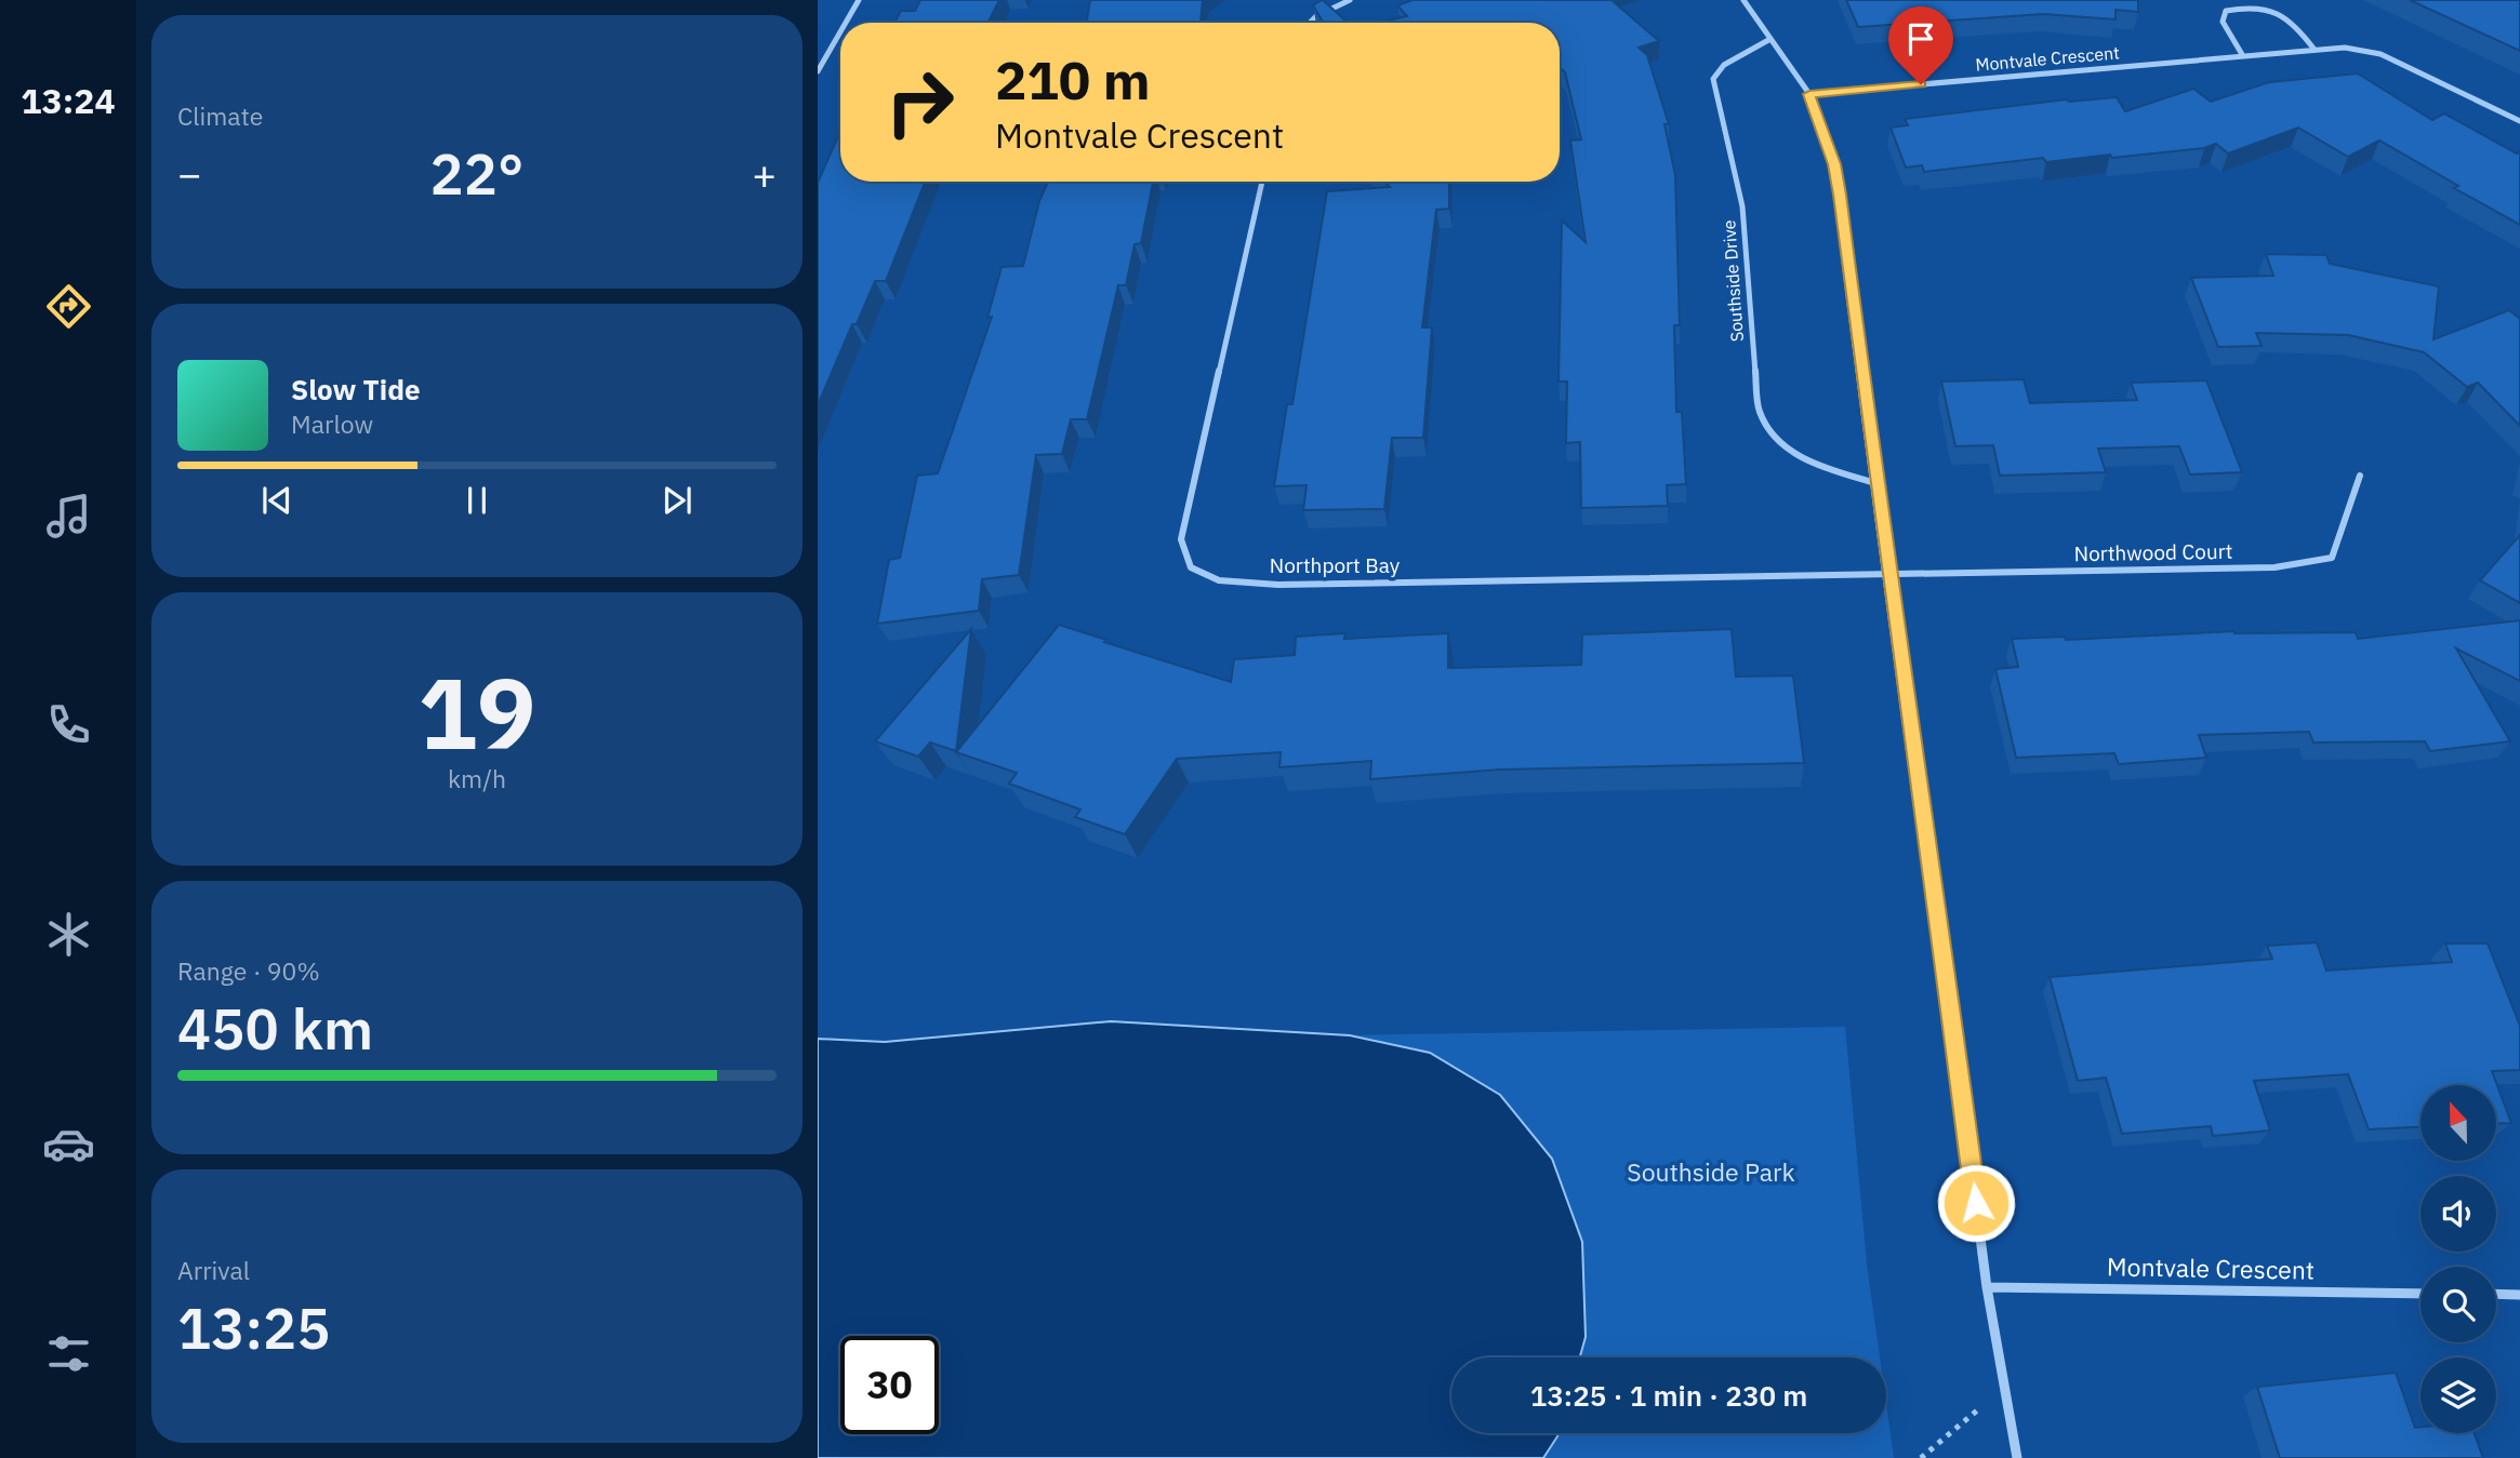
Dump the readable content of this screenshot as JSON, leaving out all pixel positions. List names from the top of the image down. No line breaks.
{"streets":{"street":["Montvale Crescent","Southside Drive","Northwood Court","Northport Bay"]},"crossings":[["Northwood Court","Northport Bay"]],"parks":["Southside Park"],"north":"top","page":{"tabs":"13:24","tile":["Climate",["19","km/h"],["Range · 90%","450 km"],["Arrival","13:25"]],"turn":["210 m","Montvale Crescent"],"heat":["−","22°","+"],"song":["Slow Tide","Marlow"],"limit":"30","trip":"13:25 · 1 min · 230 m"}}
